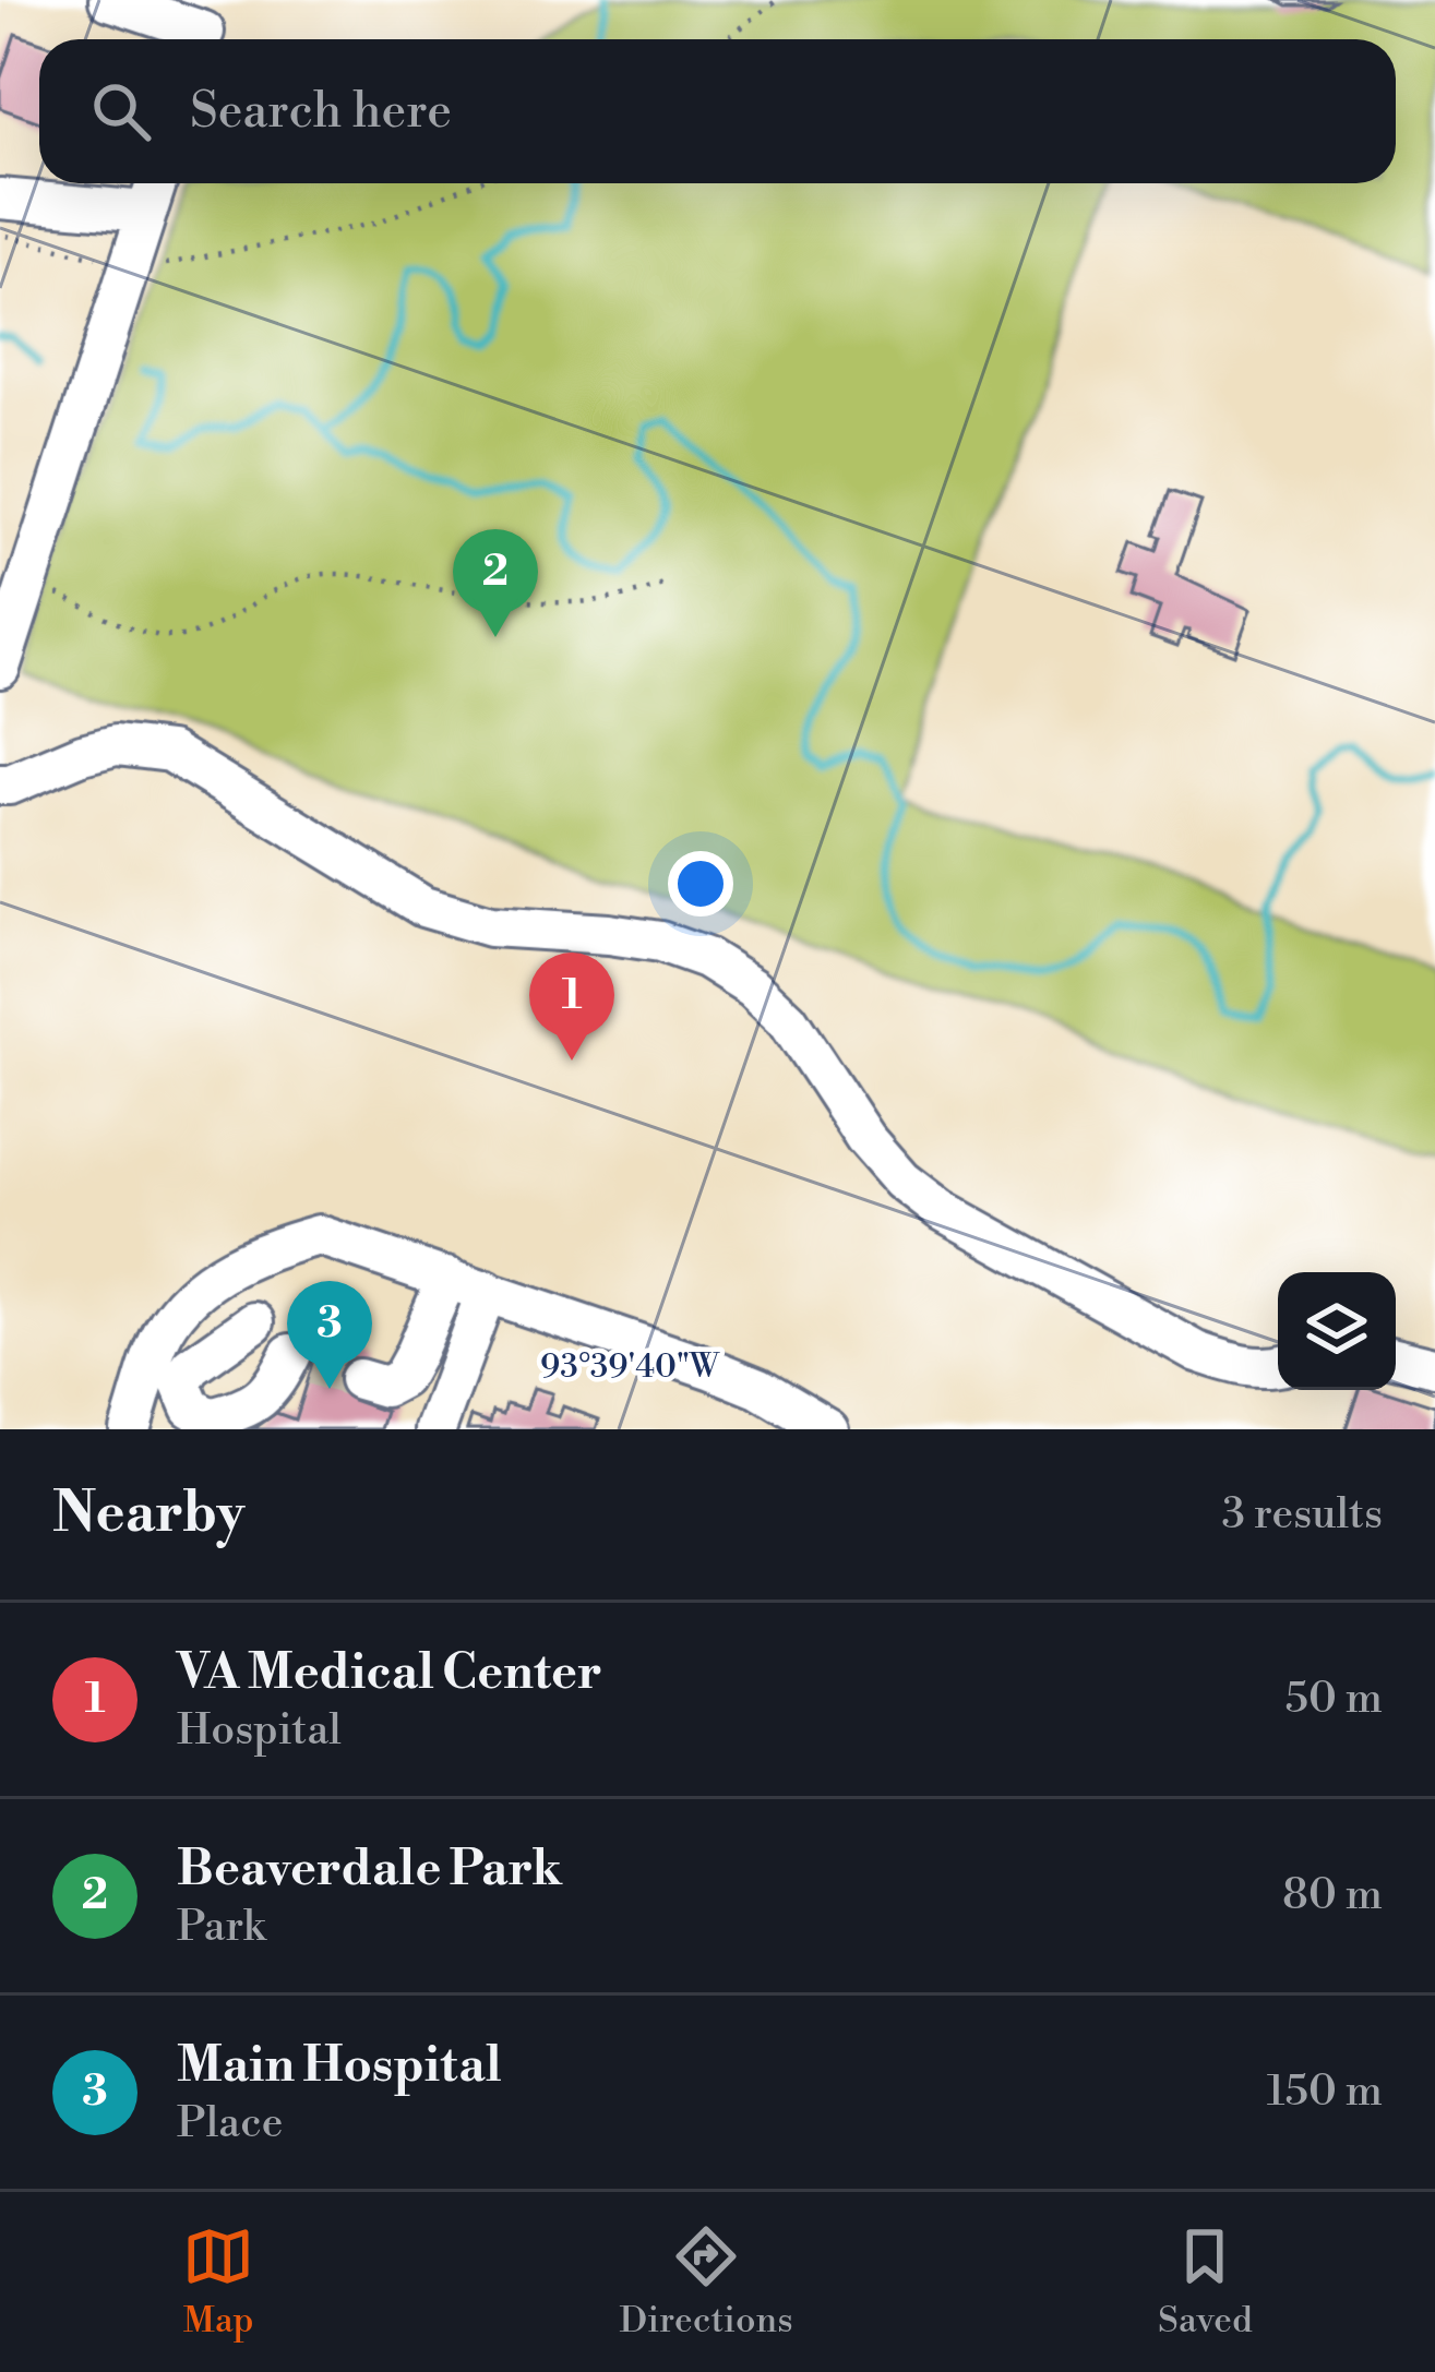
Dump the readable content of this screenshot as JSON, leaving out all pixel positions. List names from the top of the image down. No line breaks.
{"page":{"search":"Search here","pins":["2","1","3"],"heading":["Nearby","3 results"],"list":[{"mark":"1","name":"VA Medical Center","note":"Hospital","value":"50 m"},{"mark":"2","name":"Beaverdale Park","note":"Park","value":"80 m"},{"mark":"3","name":"Main Hospital","note":"Place","value":"150 m"}],"nav":["Map","Directions","Saved"]},"coordinates":["93°39'40\"W"]}
